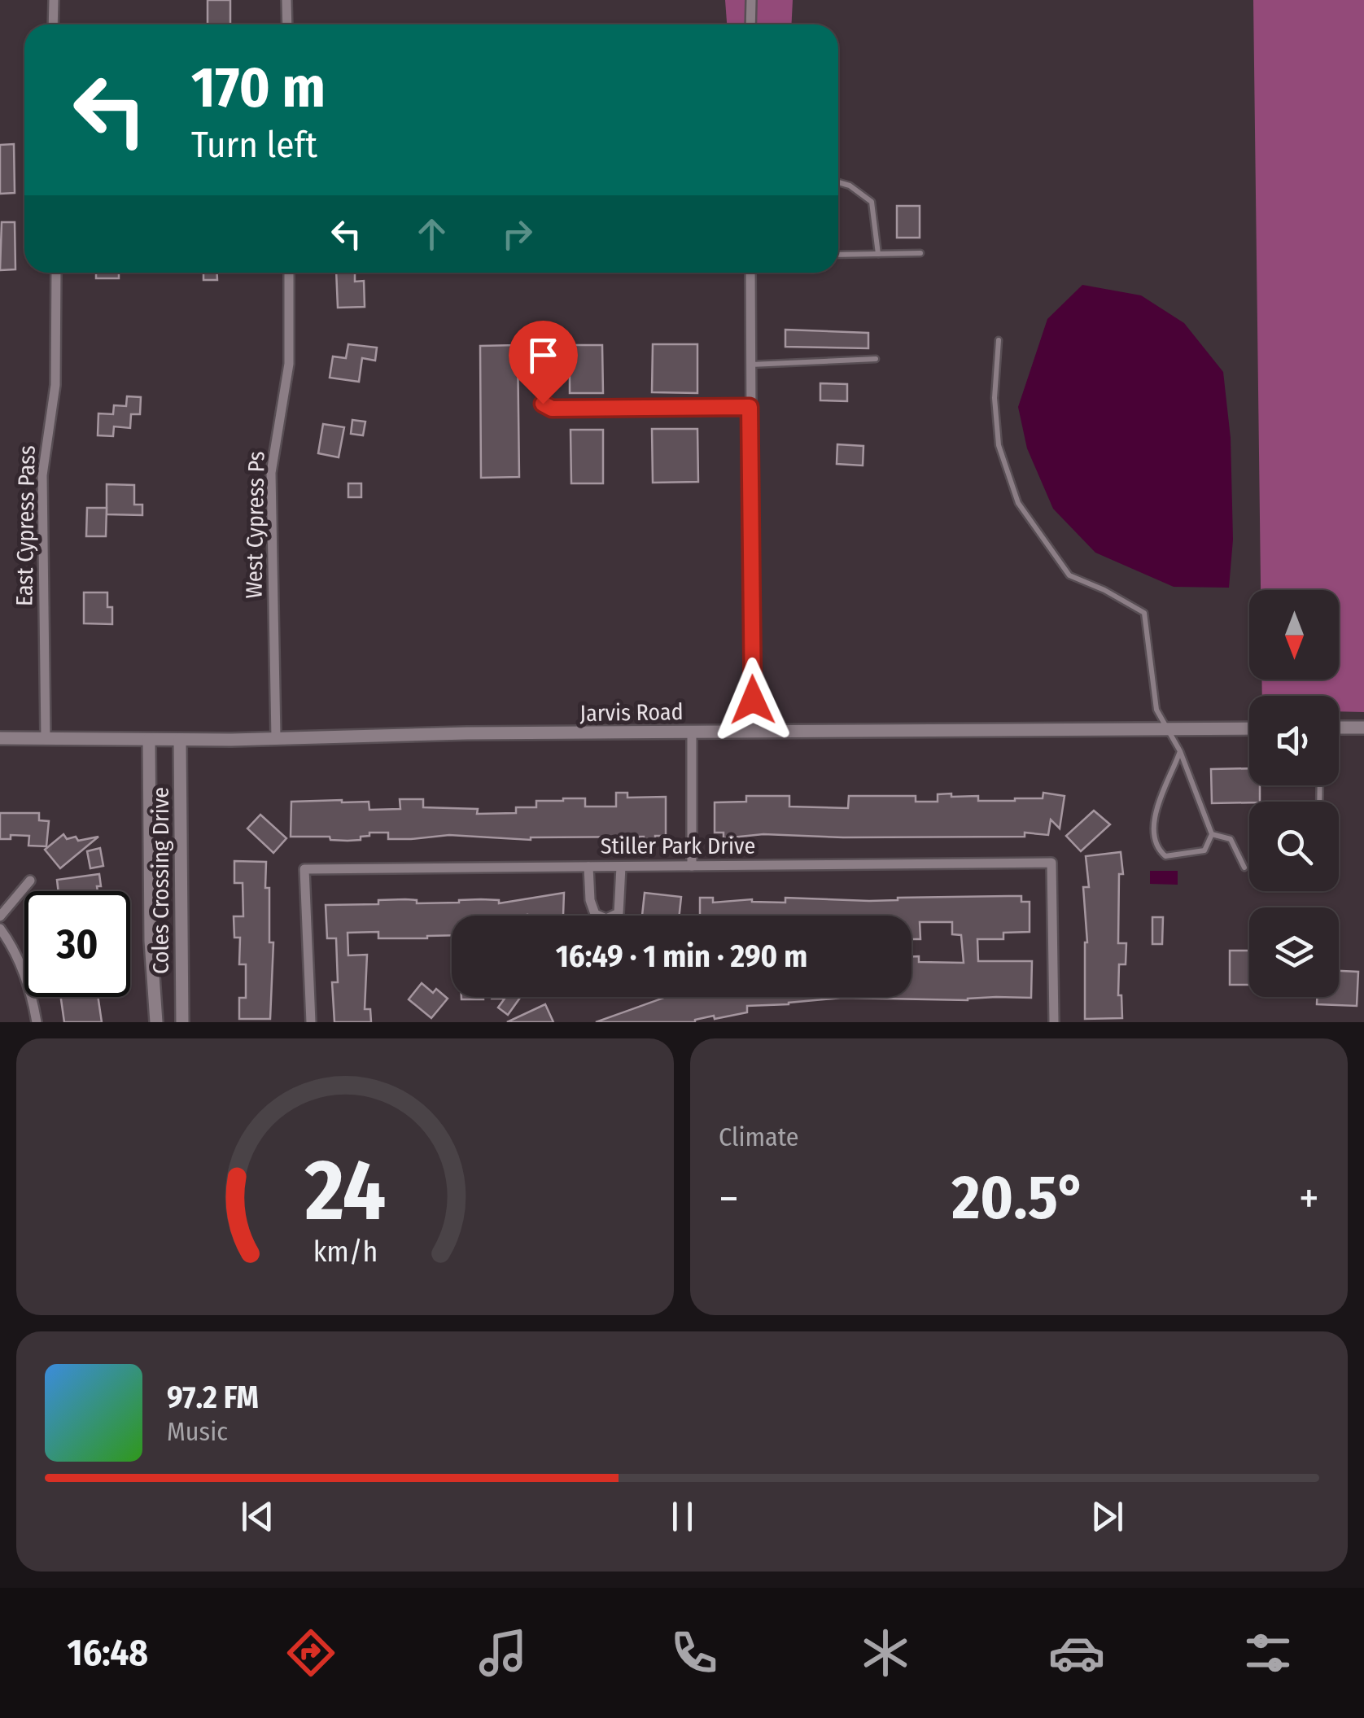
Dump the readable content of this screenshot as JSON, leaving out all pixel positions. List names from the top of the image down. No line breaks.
{"streets":{"street":["West Cypress Ps","East Cypress Pass","Jarvis Road","Stiller Park Drive","Coles Crossing Drive"]},"crossings":[["West Cypress Ps","Jarvis Road"],["East Cypress Pass","Jarvis Road"],["Jarvis Road","Coles Crossing Drive"]],"north":"bottom","page":{"turn":["170 m","Turn left"],"limit":"30","trip":"16:49 · 1 min · 290 m","tile":"Climate","heat":["−","20.5°","+"],"song":["97.2 FM","Music"],"tabs":"16:48","gauge":["24","km/h"]}}
